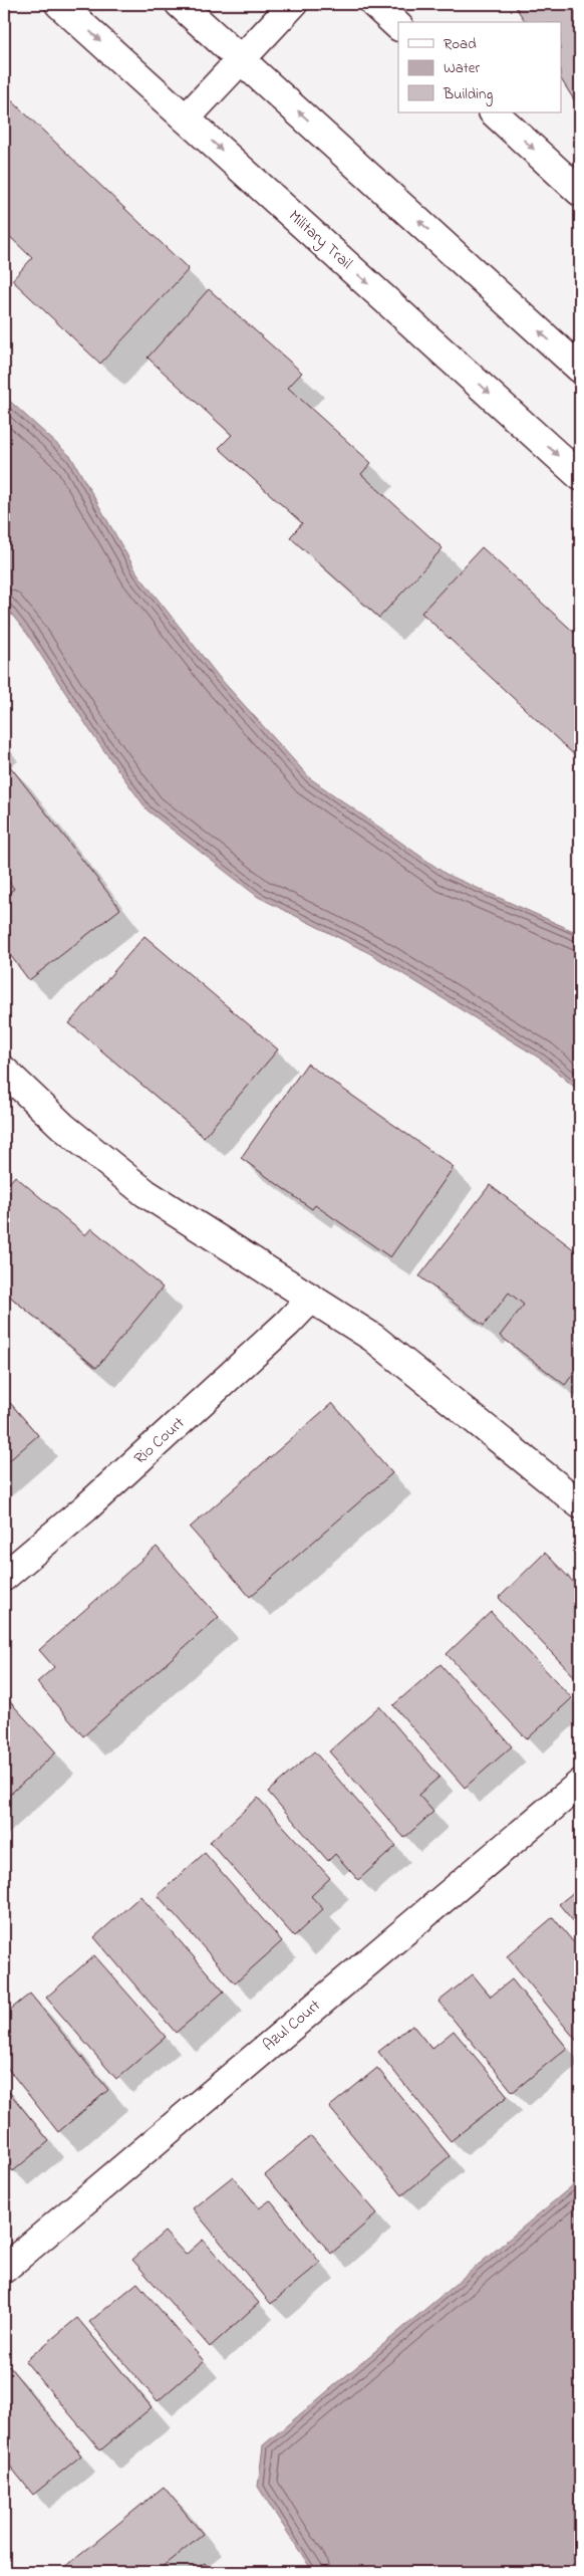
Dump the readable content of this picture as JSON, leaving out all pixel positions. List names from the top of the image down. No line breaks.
{"streets":{"street":["Military Trail","Rio Court","Azul Court"]},"legend":["Road","Water","Building"]}
